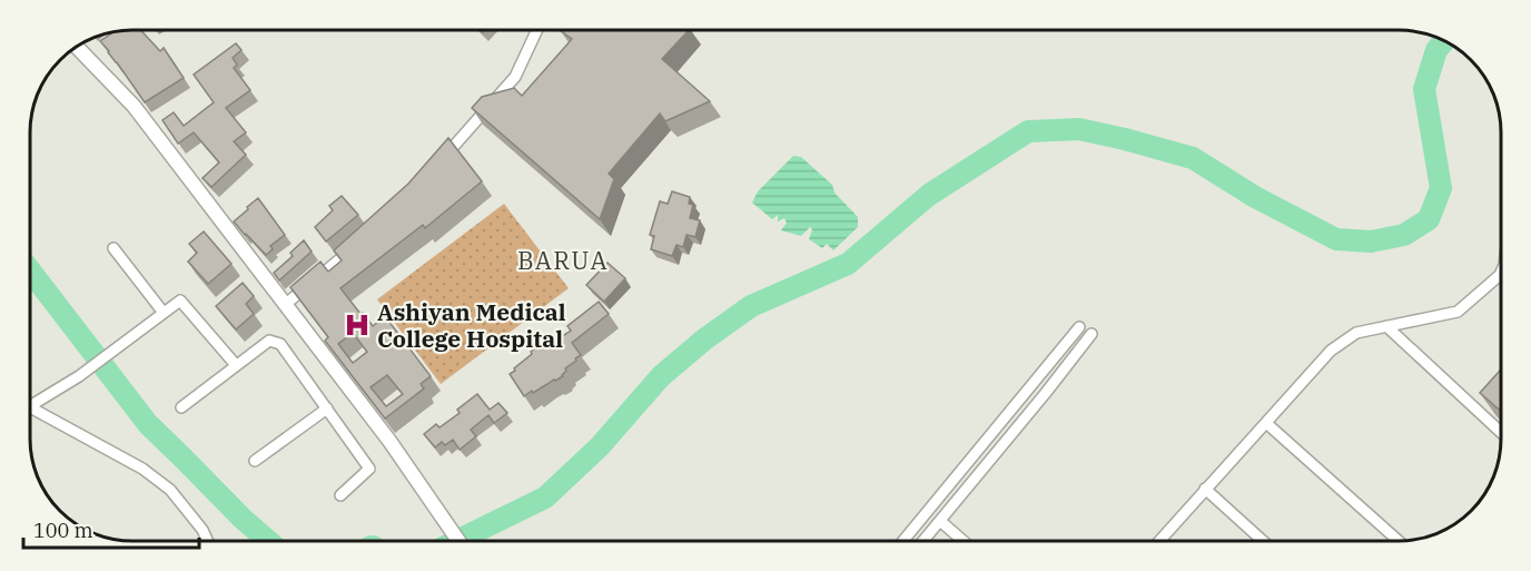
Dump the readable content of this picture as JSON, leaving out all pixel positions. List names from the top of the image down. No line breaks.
{"districts":["BARUA"],"places":{"hospital":["Ashiyan Medical College Hospital"]},"scale_bar":"100 m"}
